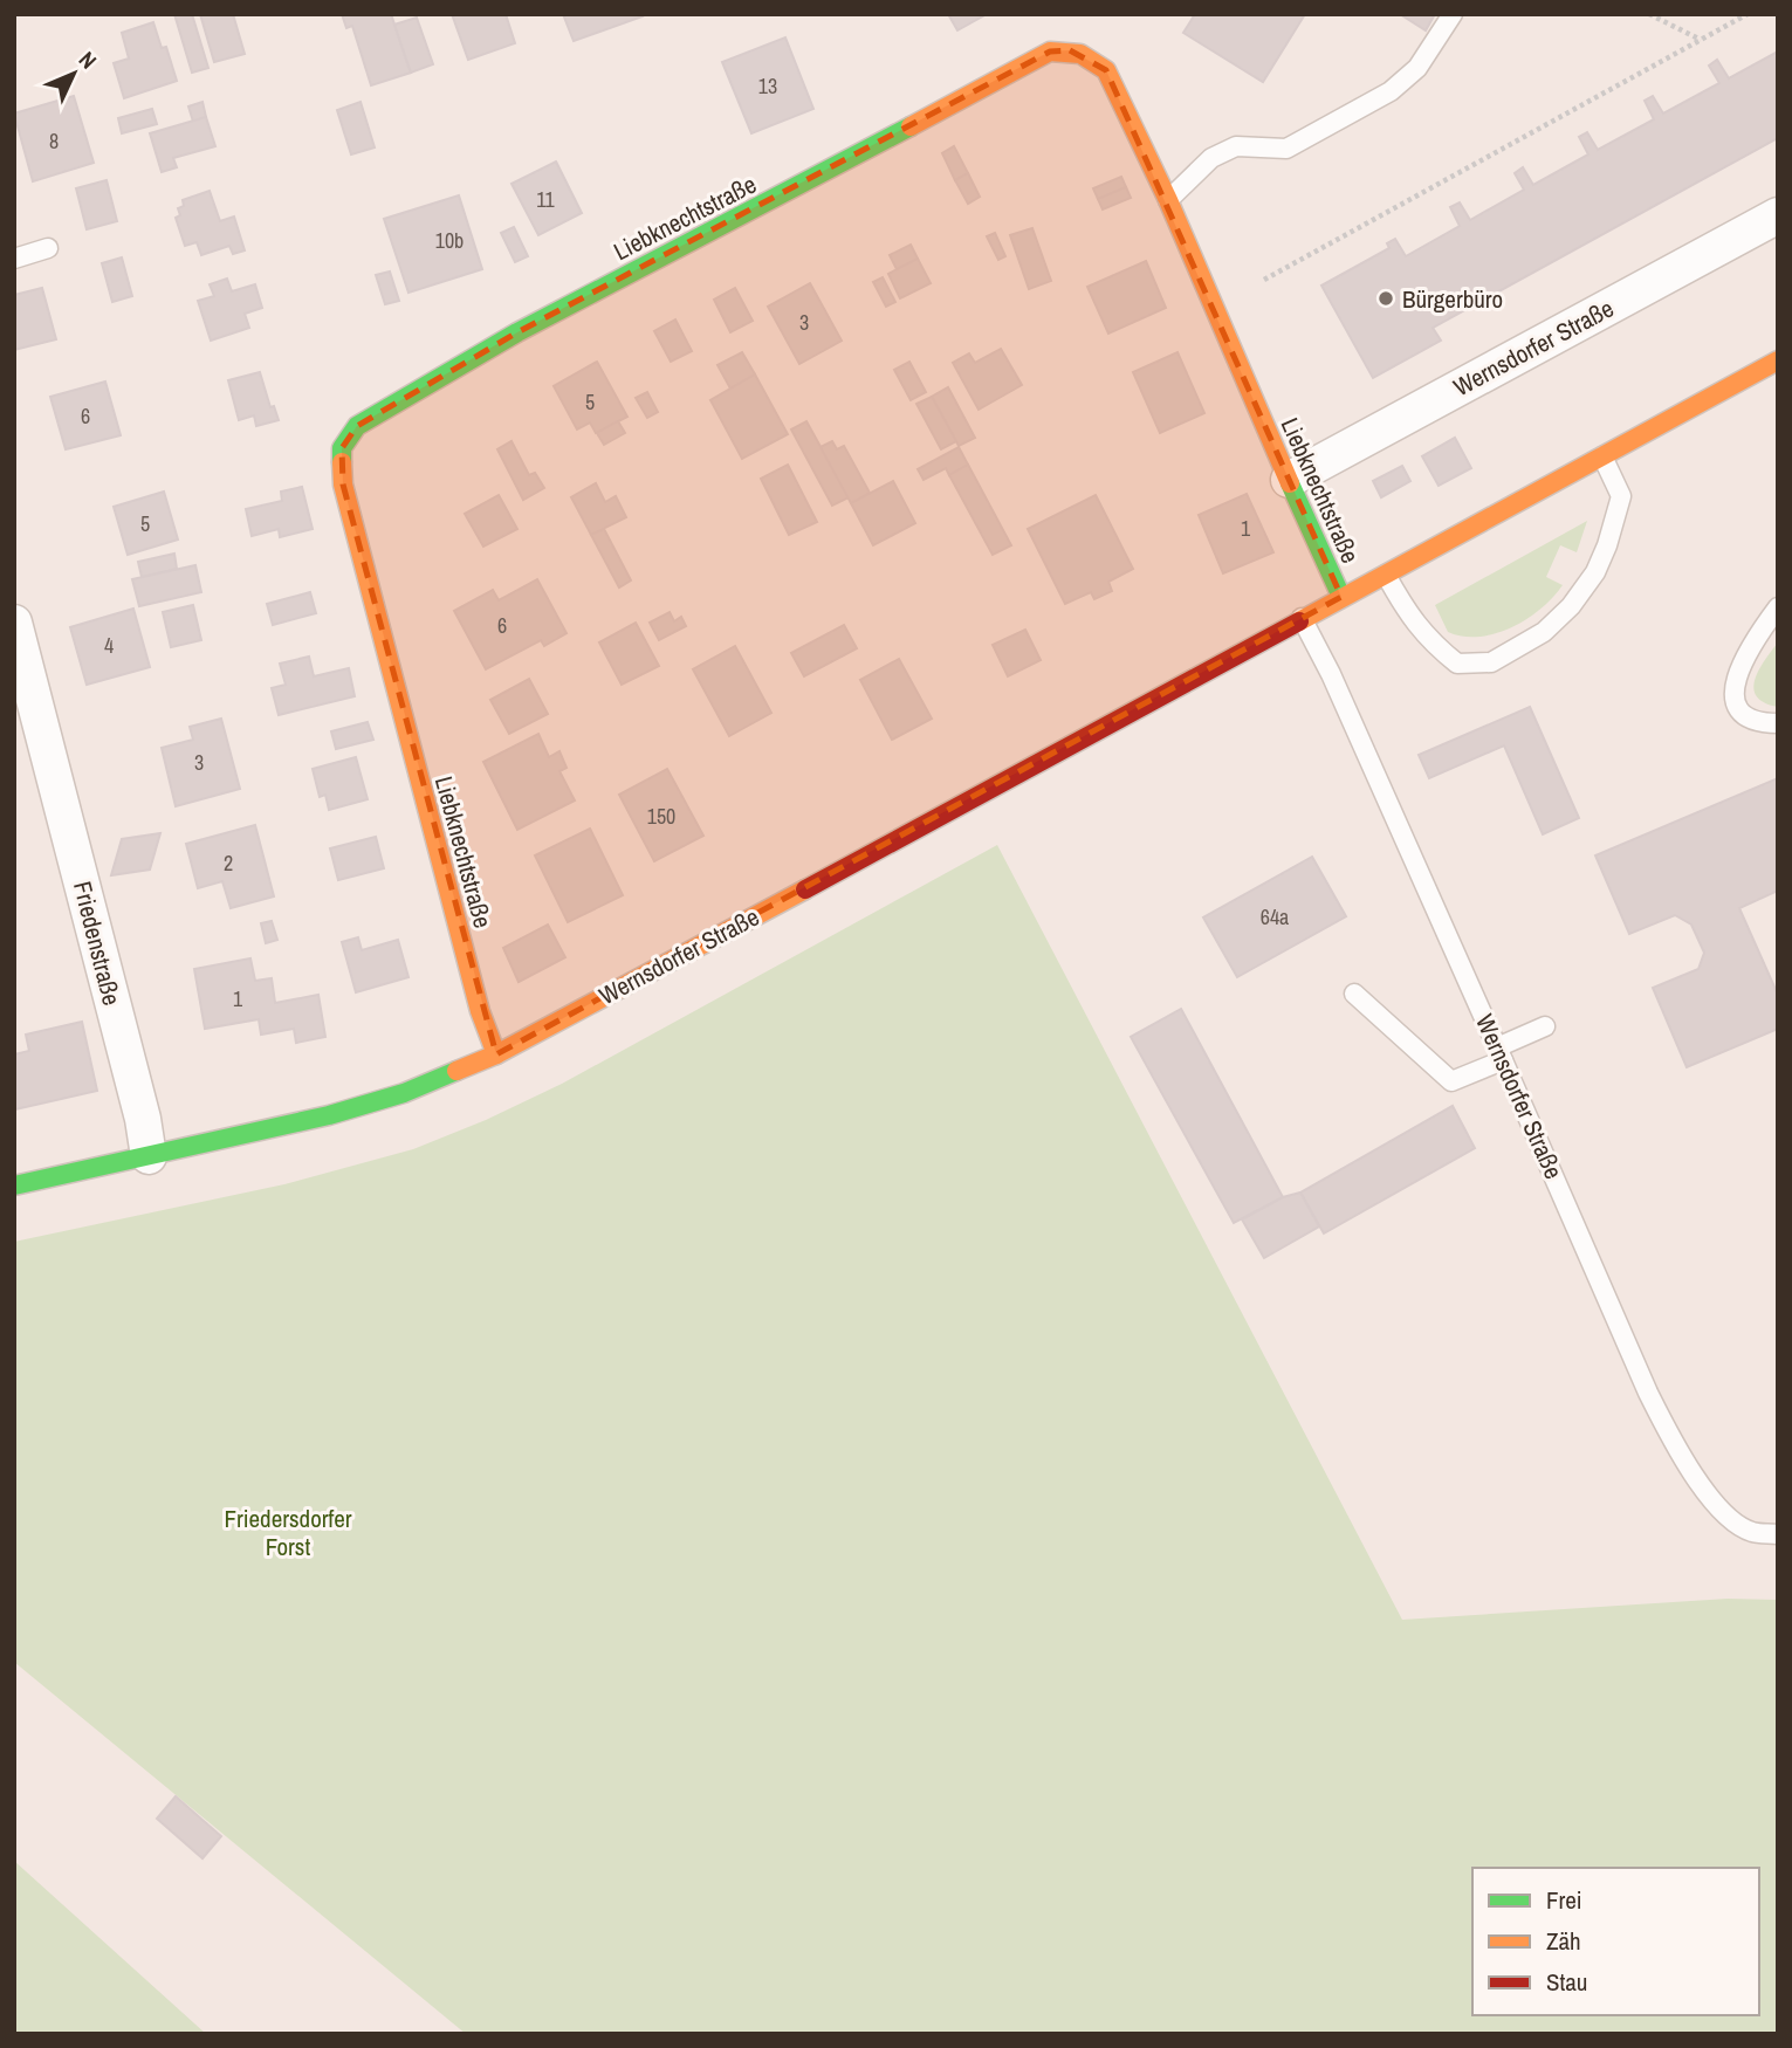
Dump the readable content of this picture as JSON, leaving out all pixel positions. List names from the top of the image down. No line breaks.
{"streets":{"street":["Liebknechtstraße","Wernsdorfer Straße","Friedenstraße"]},"crossings":[["Liebknechtstraße","Wernsdorfer Straße"],["Wernsdorfer Straße","Friedenstraße"]],"parks":["Friedersdorfer Forst"],"places":["Bürgerbüro"],"house_numbers":["13","8","11","10b","3","5","6","5","1","6","4","3","150","2","64a","1"],"legend":["Frei","Zäh","Stau"],"north":"top right"}
